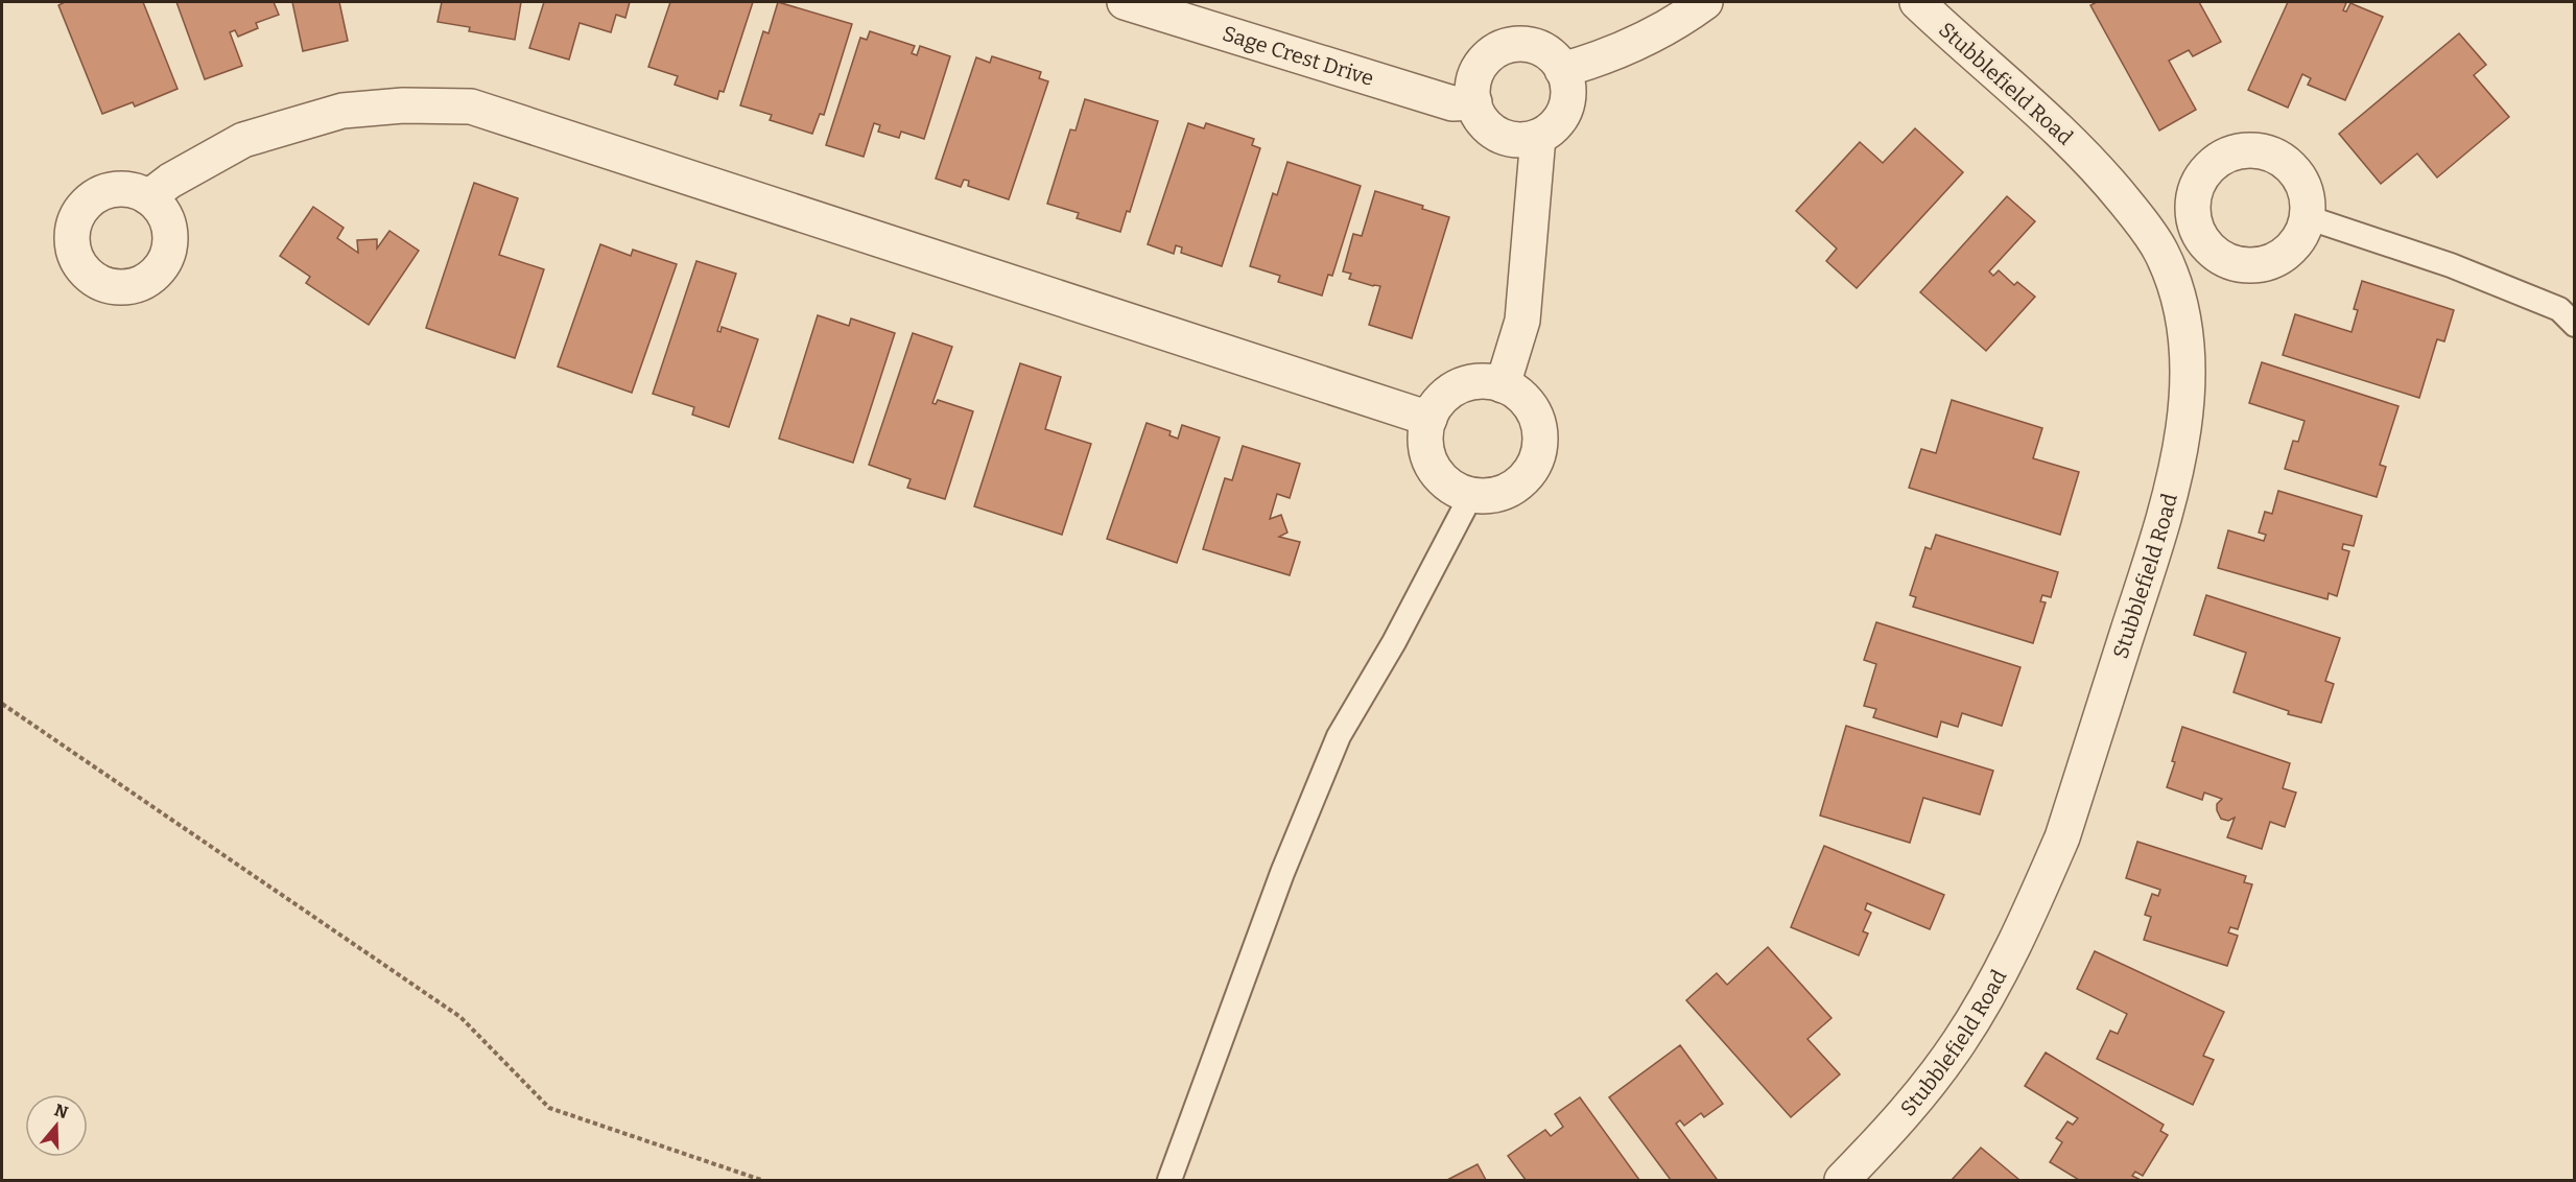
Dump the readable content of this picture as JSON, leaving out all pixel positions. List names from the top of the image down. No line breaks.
{"streets":{"street":["Sage Crest Drive","Stubblefield Road"]},"north":"top"}
